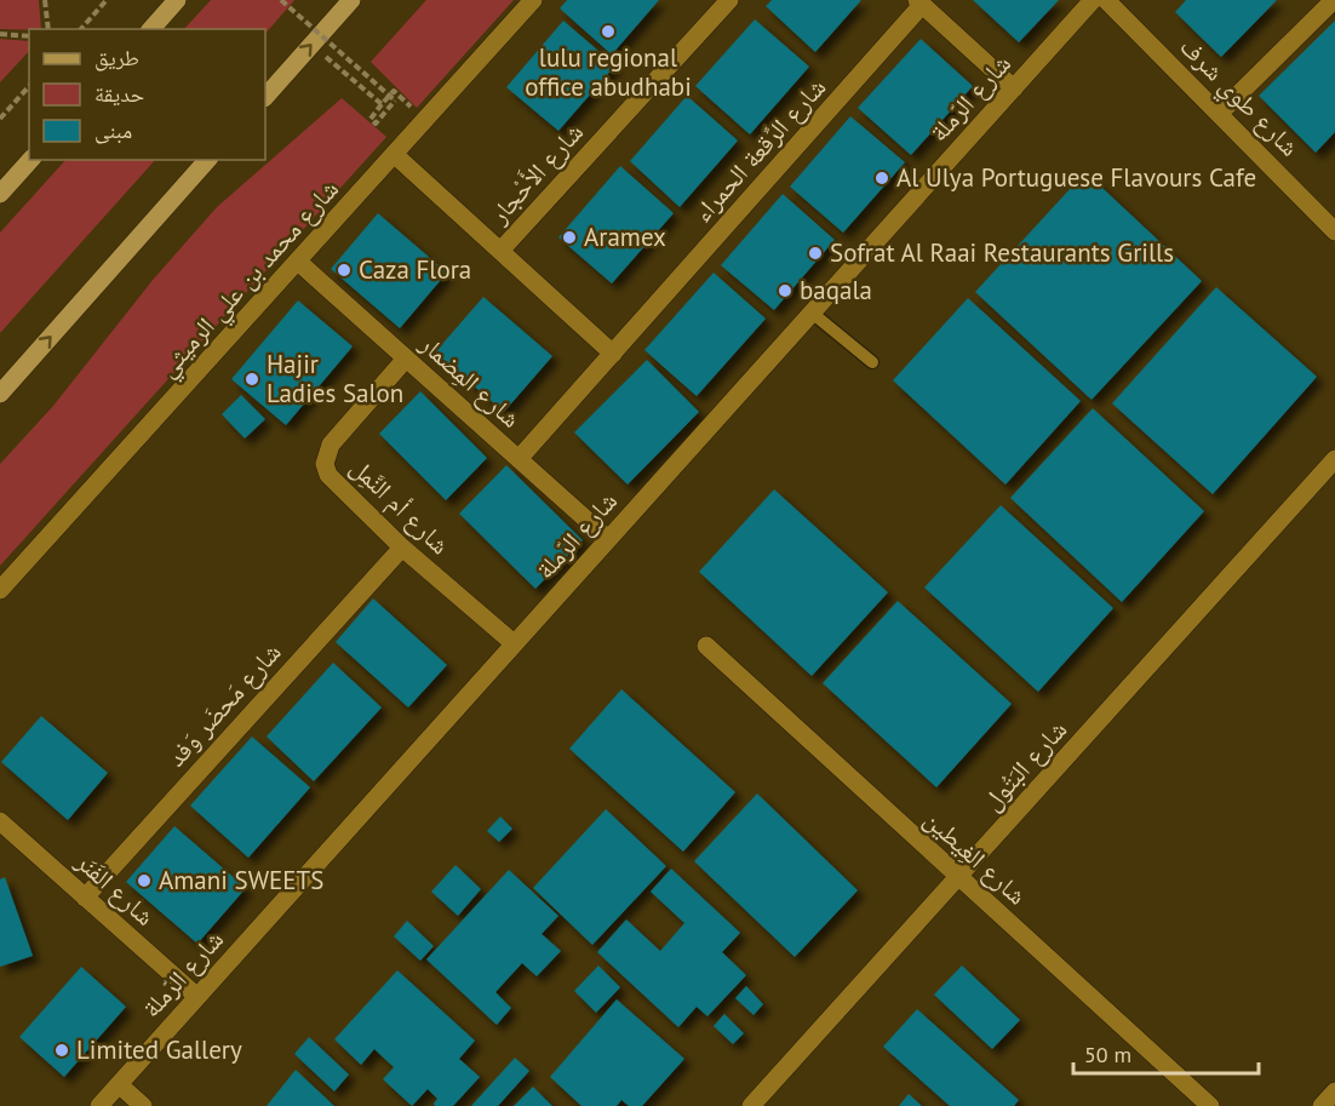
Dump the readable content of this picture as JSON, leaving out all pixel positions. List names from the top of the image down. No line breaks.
{"streets":{"street":["شارع طوي شرف","شارع الرّملة","شارع الرِّقعة الحمراء","شارع الأَحْجار","شارع محمد بن علي الرميثي","شارع المِضمار","شارع أم النَّمِل","شارع مَحضَر وَفد","شارع البَتُول","شارع الغِيطين","شارع الفَنَر"]},"crossings":[["شارع الرّملة","شارع المِضمار"],["شارع الرّملة","شارع أم النَّمِل"],["شارع الرّملة","شارع الفَنَر"],["شارع الرِّقعة الحمراء","شارع المِضمار"],["شارع محمد بن علي الرميثي","شارع المِضمار"],["شارع المِضمار","شارع أم النَّمِل"],["شارع أم النَّمِل","شارع مَحضَر وَفد"],["شارع مَحضَر وَفد","شارع الفَنَر"],["شارع البَتُول","شارع الغِيطين"]],"places":["lulu regional office abudhabi","Al Ulya Portuguese Flavours Cafe","Aramex","Sofrat Al Raai Restaurants Grills","Caza Flora","baqala","Hajir Ladies Salon","Amani SWEETS","Limited Gallery"],"legend":["طريق","حديقة","مبنى"],"scale_bar":"50 m"}
